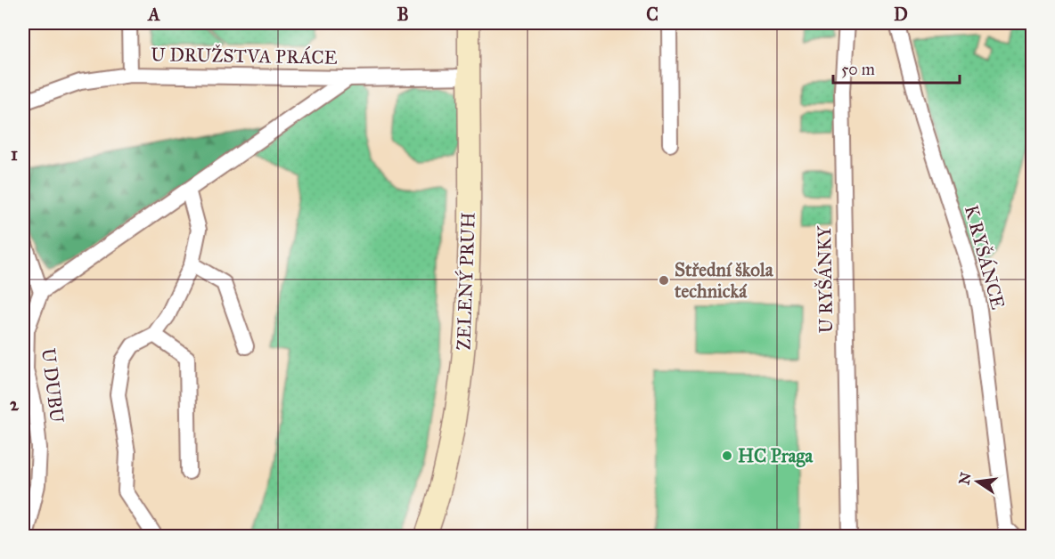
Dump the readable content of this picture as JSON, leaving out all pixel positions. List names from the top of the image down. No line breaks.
{"streets":{"street":["U DRUŽSTVA PRÁCE","K RYŠÁNCE","U RYŠÁNKY","ZELENÝ PRUH","U DUBU"]},"crossings":[["U DRUŽSTVA PRÁCE","ZELENÝ PRUH"]],"places":["Střední škola technická","HC Praga"],"scale_bar":"50 m","north":"left","grid":{"columns":["A","B","C","D"],"rows":["1","2"]}}
